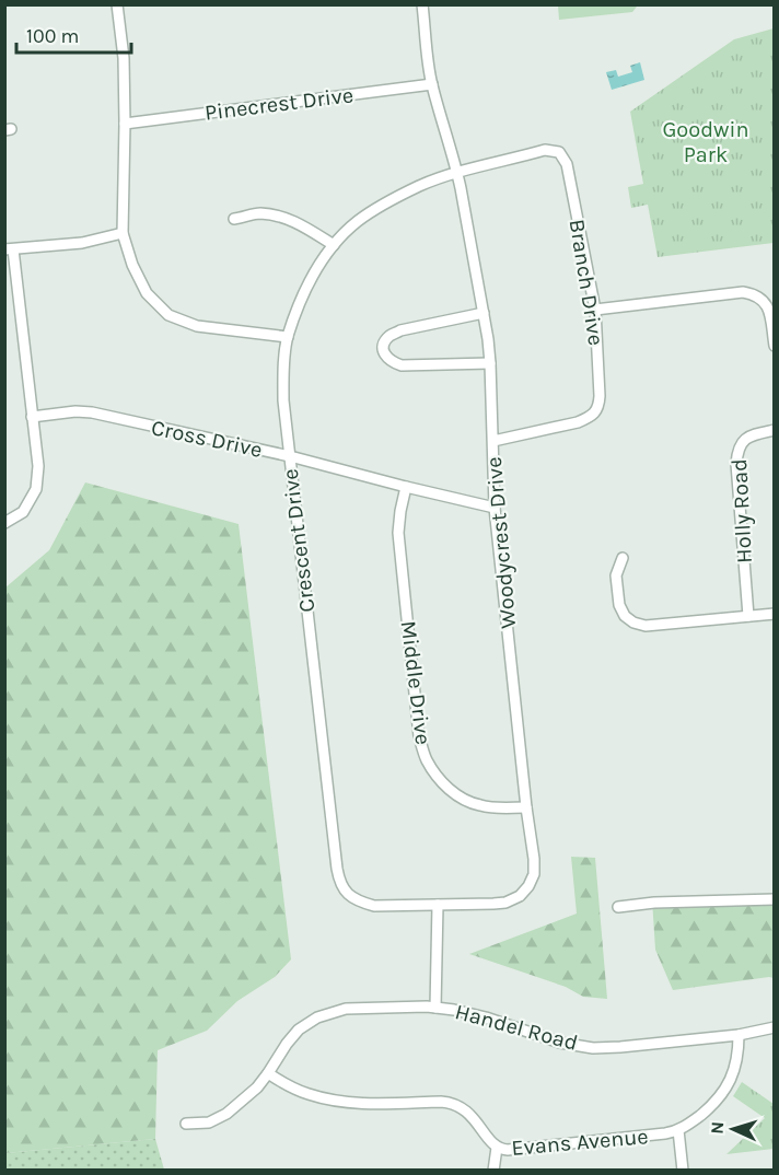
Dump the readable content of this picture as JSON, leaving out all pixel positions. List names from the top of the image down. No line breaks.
{"streets":{"street":["Pinecrest Drive","Branch Drive","Cross Drive","Holly Road","Crescent Drive","Woodycrest Drive","Middle Drive","Handel Road","Evans Avenue"]},"crossings":[["Pinecrest Drive","Woodycrest Drive"],["Branch Drive","Crescent Drive"],["Branch Drive","Woodycrest Drive"],["Cross Drive","Crescent Drive"],["Cross Drive","Woodycrest Drive"],["Cross Drive","Middle Drive"],["Crescent Drive","Woodycrest Drive"],["Woodycrest Drive","Middle Drive"],["Handel Road","Evans Avenue"]],"parks":["Goodwin Park"],"scale_bar":"100 m","north":"left"}
